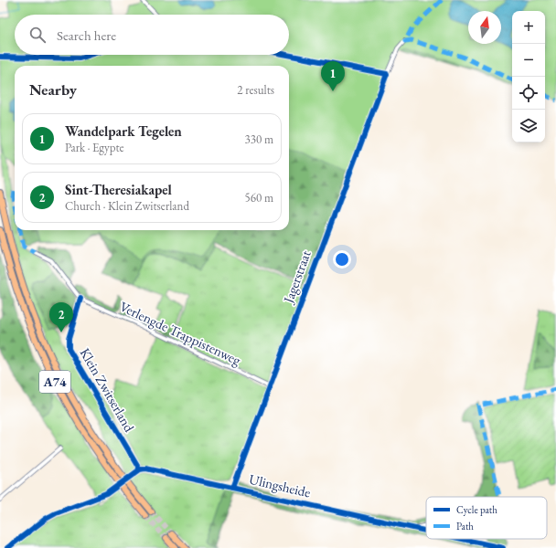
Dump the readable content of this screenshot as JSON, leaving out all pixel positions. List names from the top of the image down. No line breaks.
{"streets":{"highway":["A74"],"street":["Verlengde Trappistenweg","Klein Zwitserland","Ulingsheide"],"cycle path":["Jagerstraat"]},"crossings":[["Verlengde Trappistenweg","Klein Zwitserland"],["Verlengde Trappistenweg","Ulingsheide"],["Klein Zwitserland","Ulingsheide"]],"legend":["Cycle path","Path"],"north":"top","page":{"map_buttons":["+","−"],"search":"Search here","pins":["1","2"],"heading":["Nearby","2 results"],"list":[{"mark":"1","name":"Wandelpark Tegelen","note":"Park · Egypte","value":"330 m"},{"mark":"2","name":"Sint-Theresiakapel","note":"Church · Klein Zwitserland","value":"560 m"}]}}
